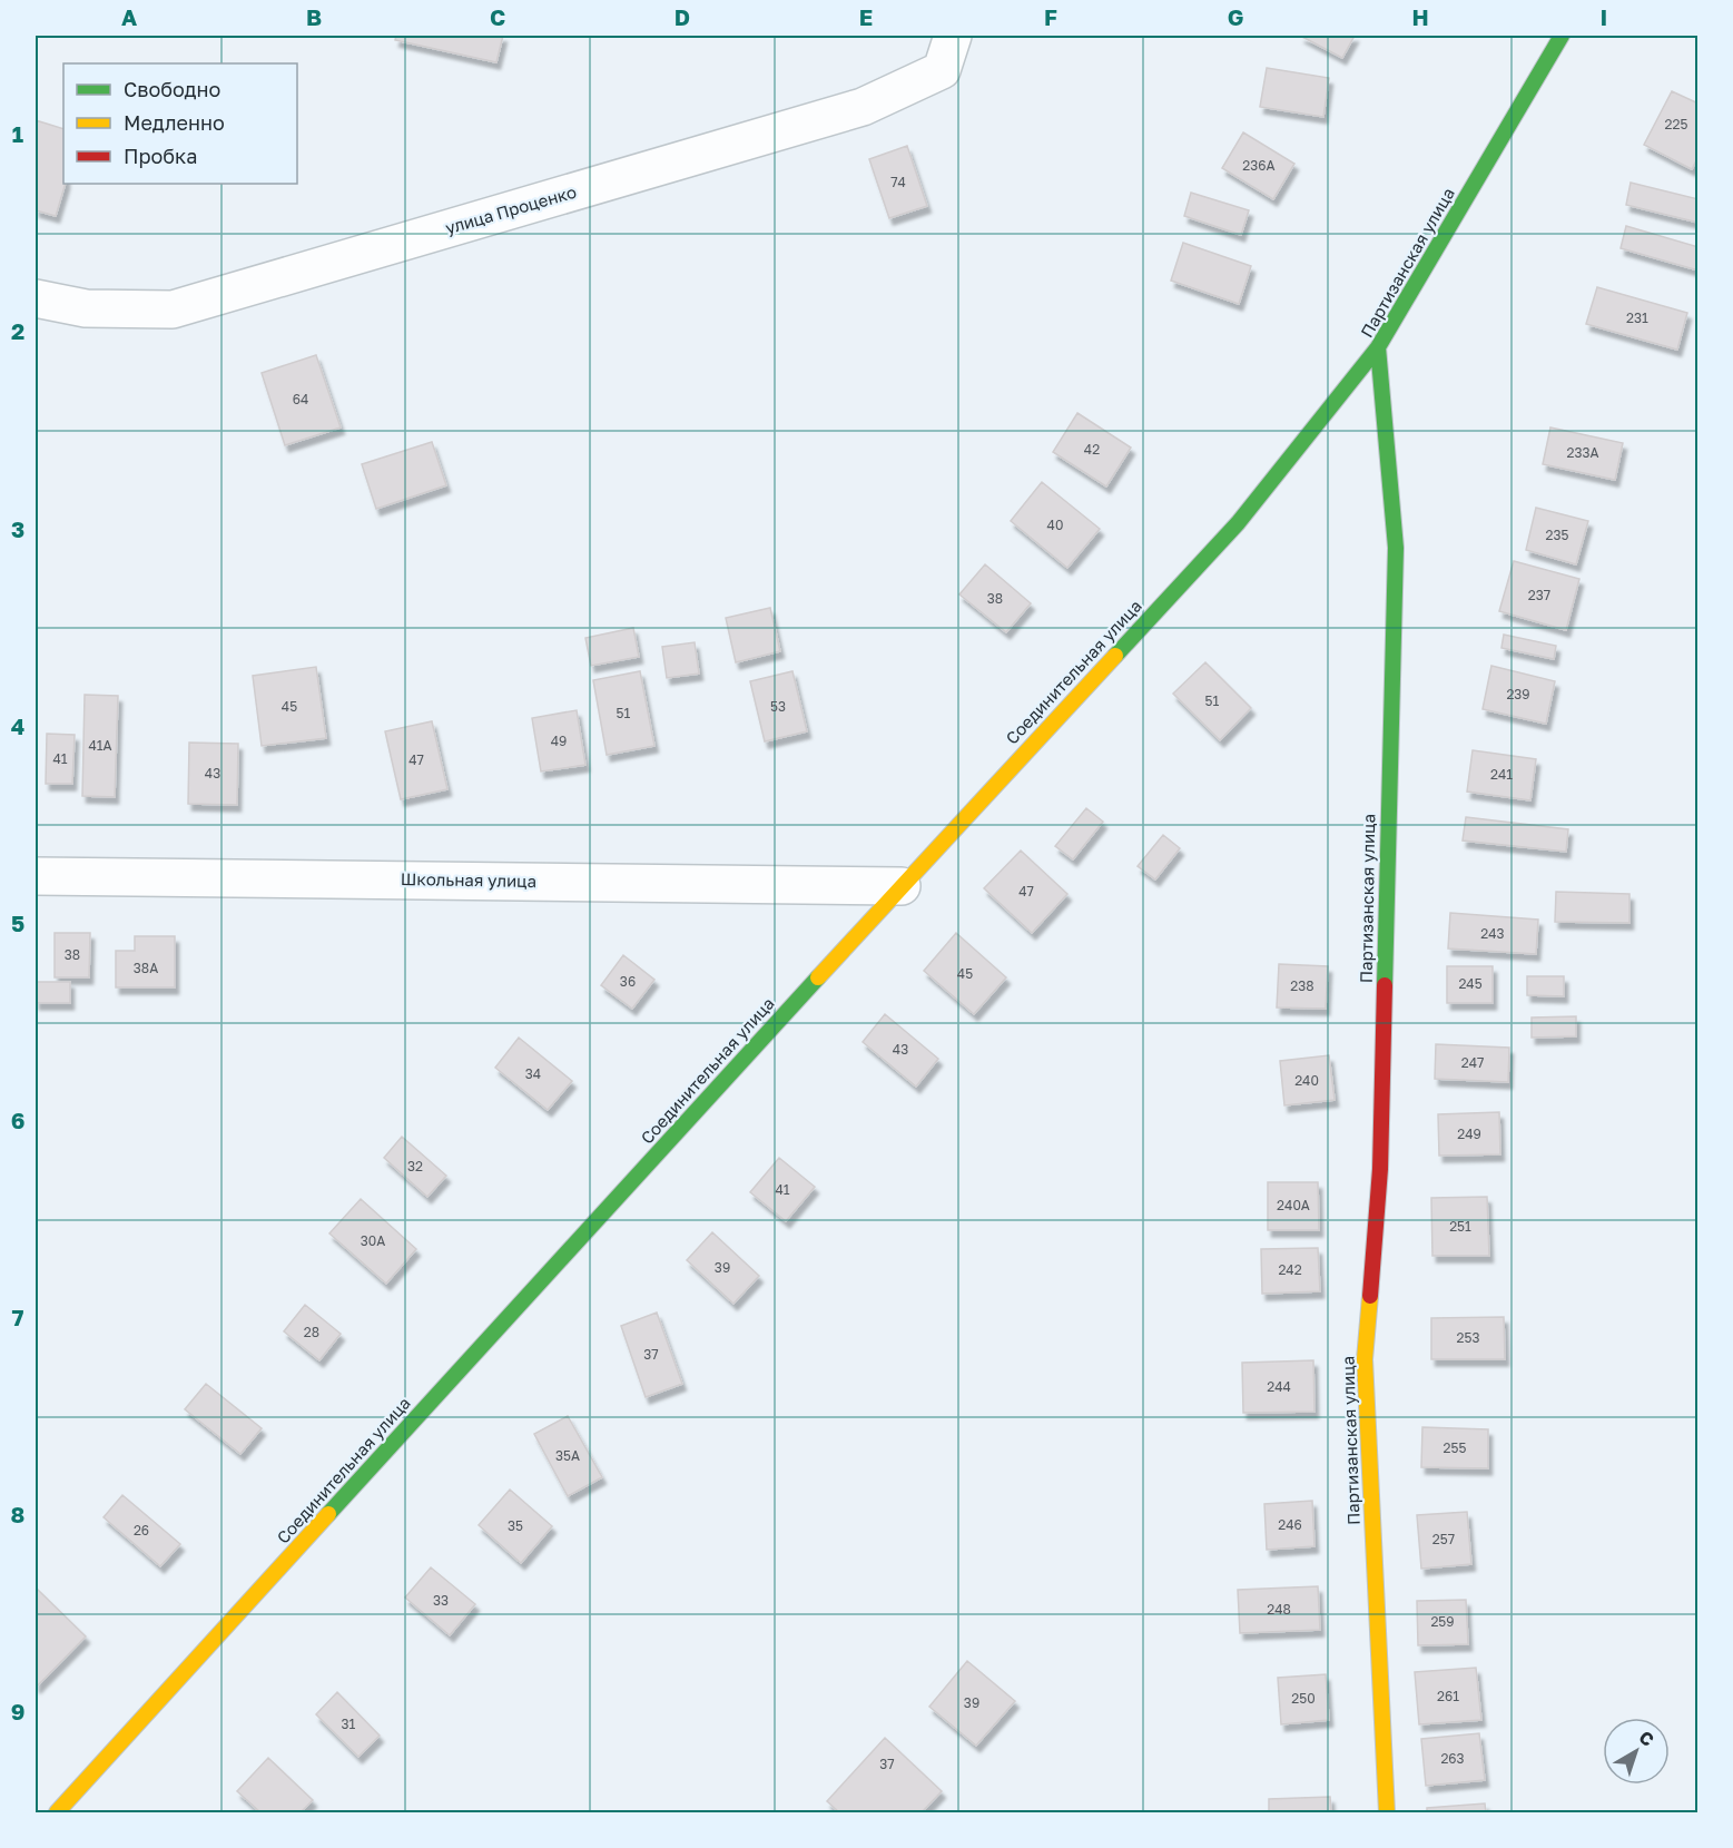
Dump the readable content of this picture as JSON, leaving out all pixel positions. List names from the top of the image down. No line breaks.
{"streets":{"street":["улица Проценко","Партизанская улица","Соединительная улица","Школьная улица"]},"crossings":[["Партизанская улица","Соединительная улица"],["Соединительная улица","Школьная улица"]],"house_numbers":["225","236А","74","231","64","42","233А","40","235","237","38","239","51","45","53","51","49","41А","41","47","43","241","47","243","38","38А","45","36","245","238","43","247","34","240","249","32","41","240А","251","30А","39","242","28","253","37","244","255","35А","246","35","26","257","33","248","259","261","250","39","31","263","37"],"legend":["Свободно","Медленно","Пробка"],"north":"top right","grid":{"columns":["A","B","C","D","E","F","G","H","I"],"rows":["1","2","3","4","5","6","7","8","9"]}}
